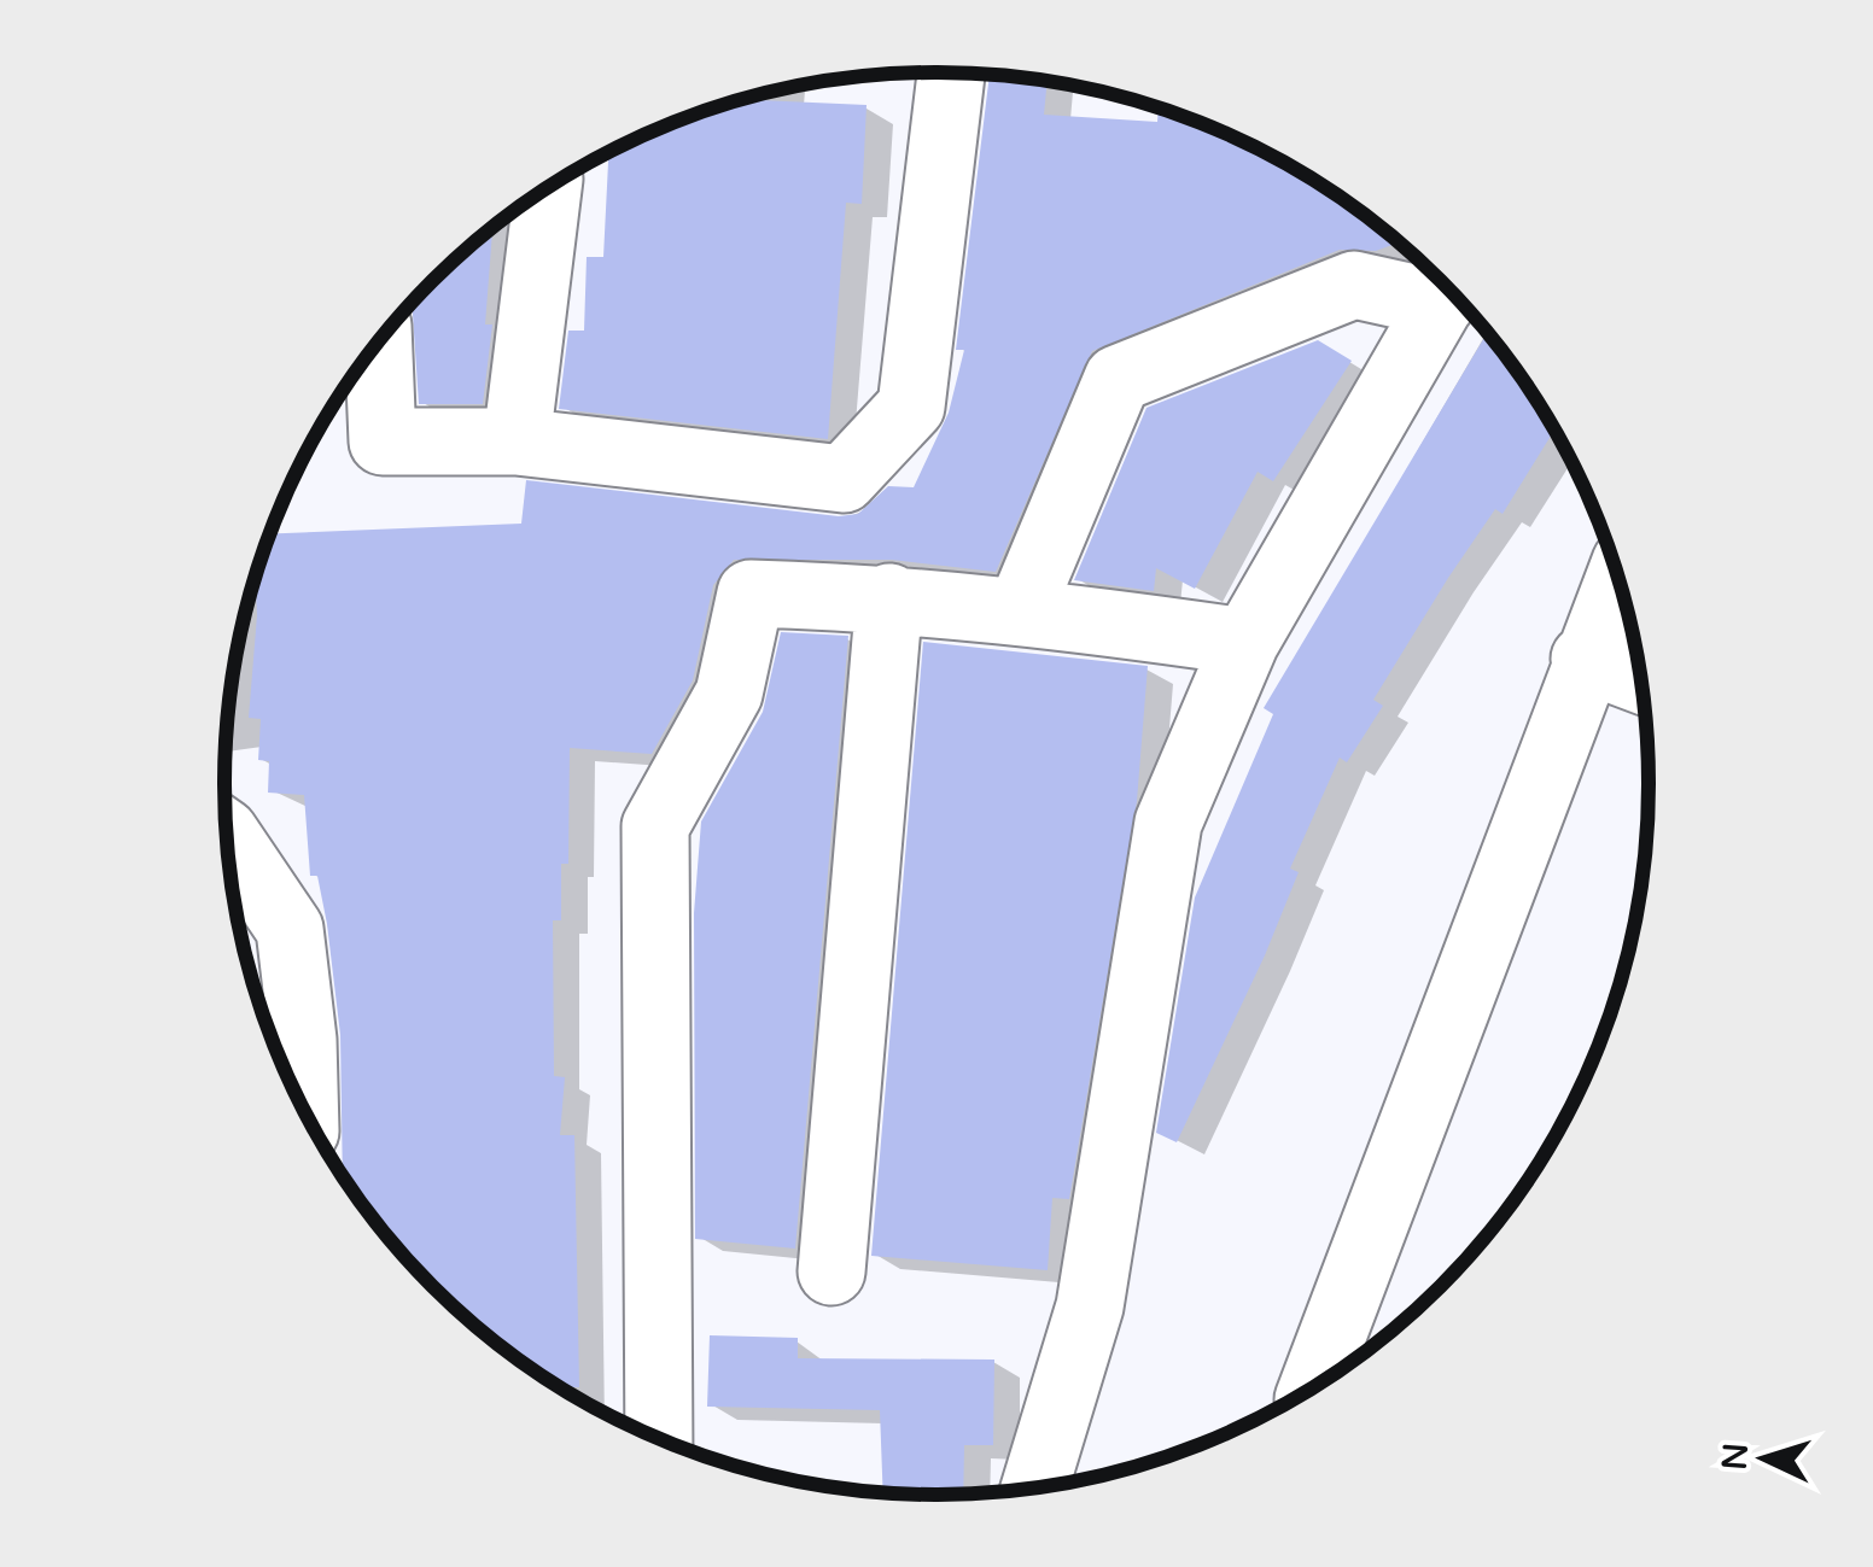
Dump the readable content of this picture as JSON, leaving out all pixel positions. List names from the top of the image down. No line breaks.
{"north":"left"}
